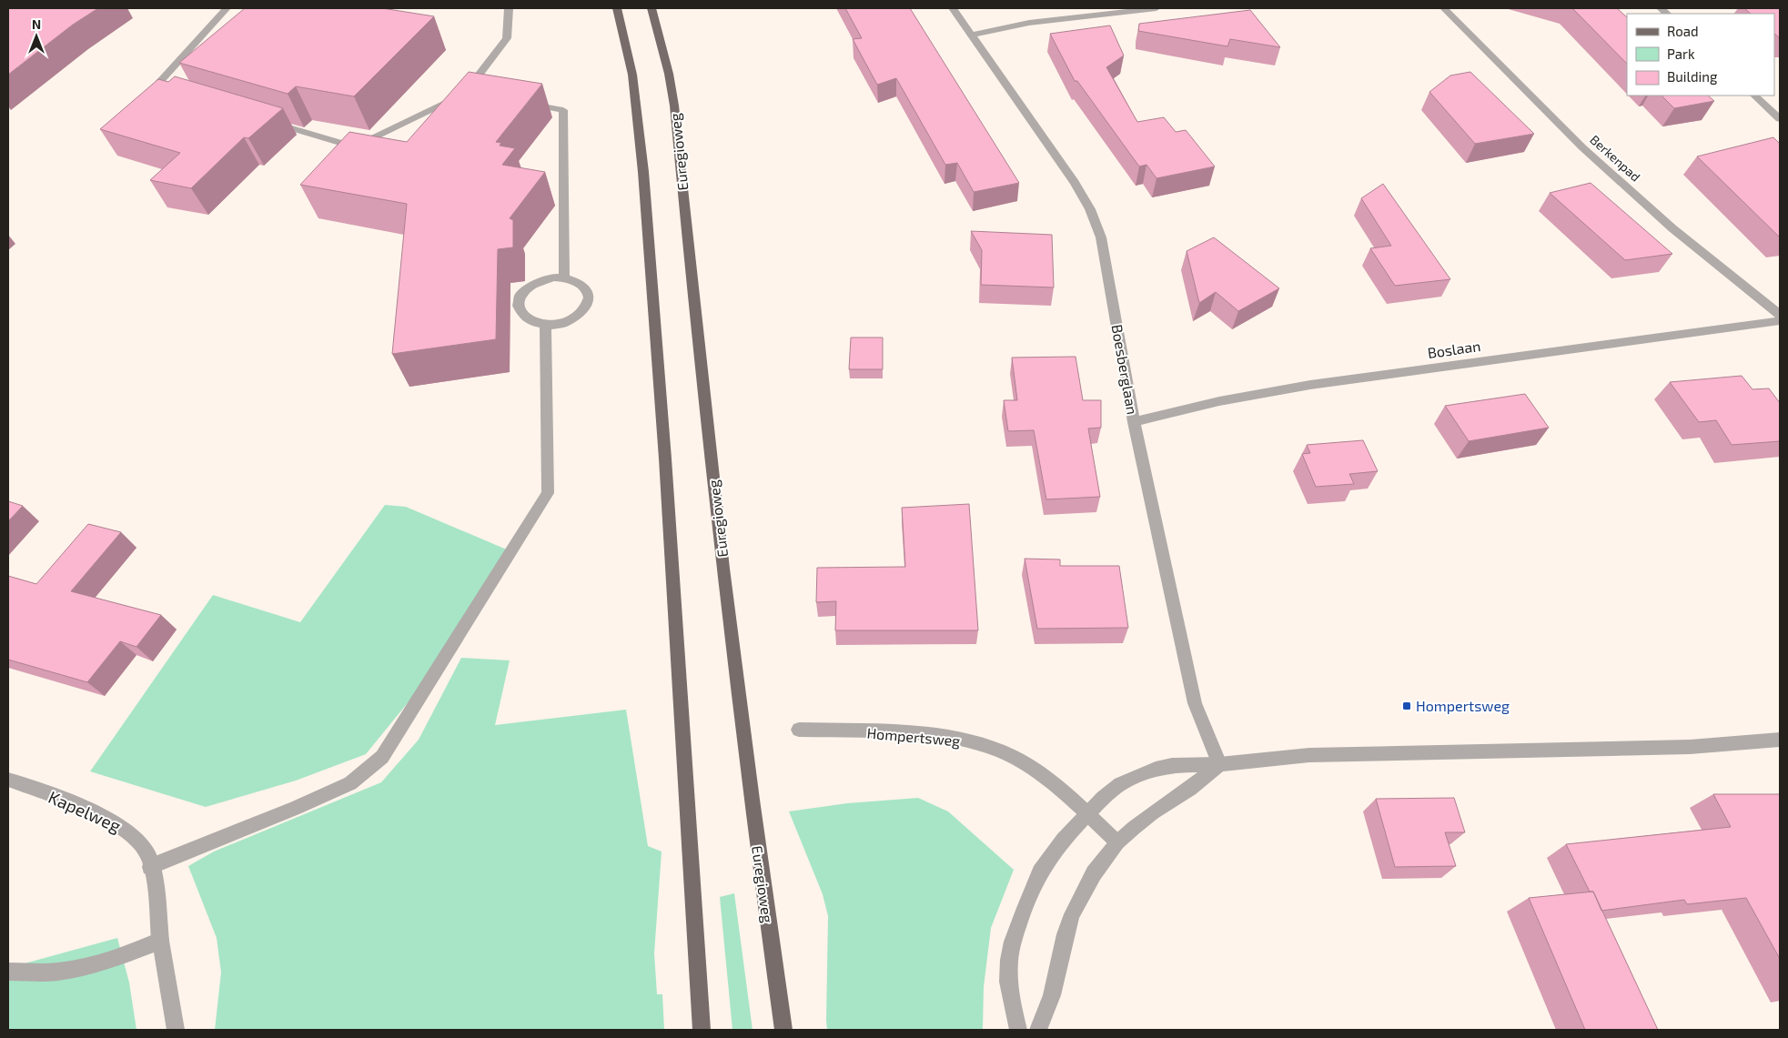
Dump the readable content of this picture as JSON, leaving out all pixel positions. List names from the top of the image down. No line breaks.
{"streets":{"main road":["Euregioweg"],"street":["Berkenpad","Boslaan","Boesberglaan","Hompertsweg","Kapelweg"]},"crossings":[["Boslaan","Boesberglaan"]],"places":{"transit":["Hompertsweg"]},"legend":["Road","Park","Building"],"north":"top"}
